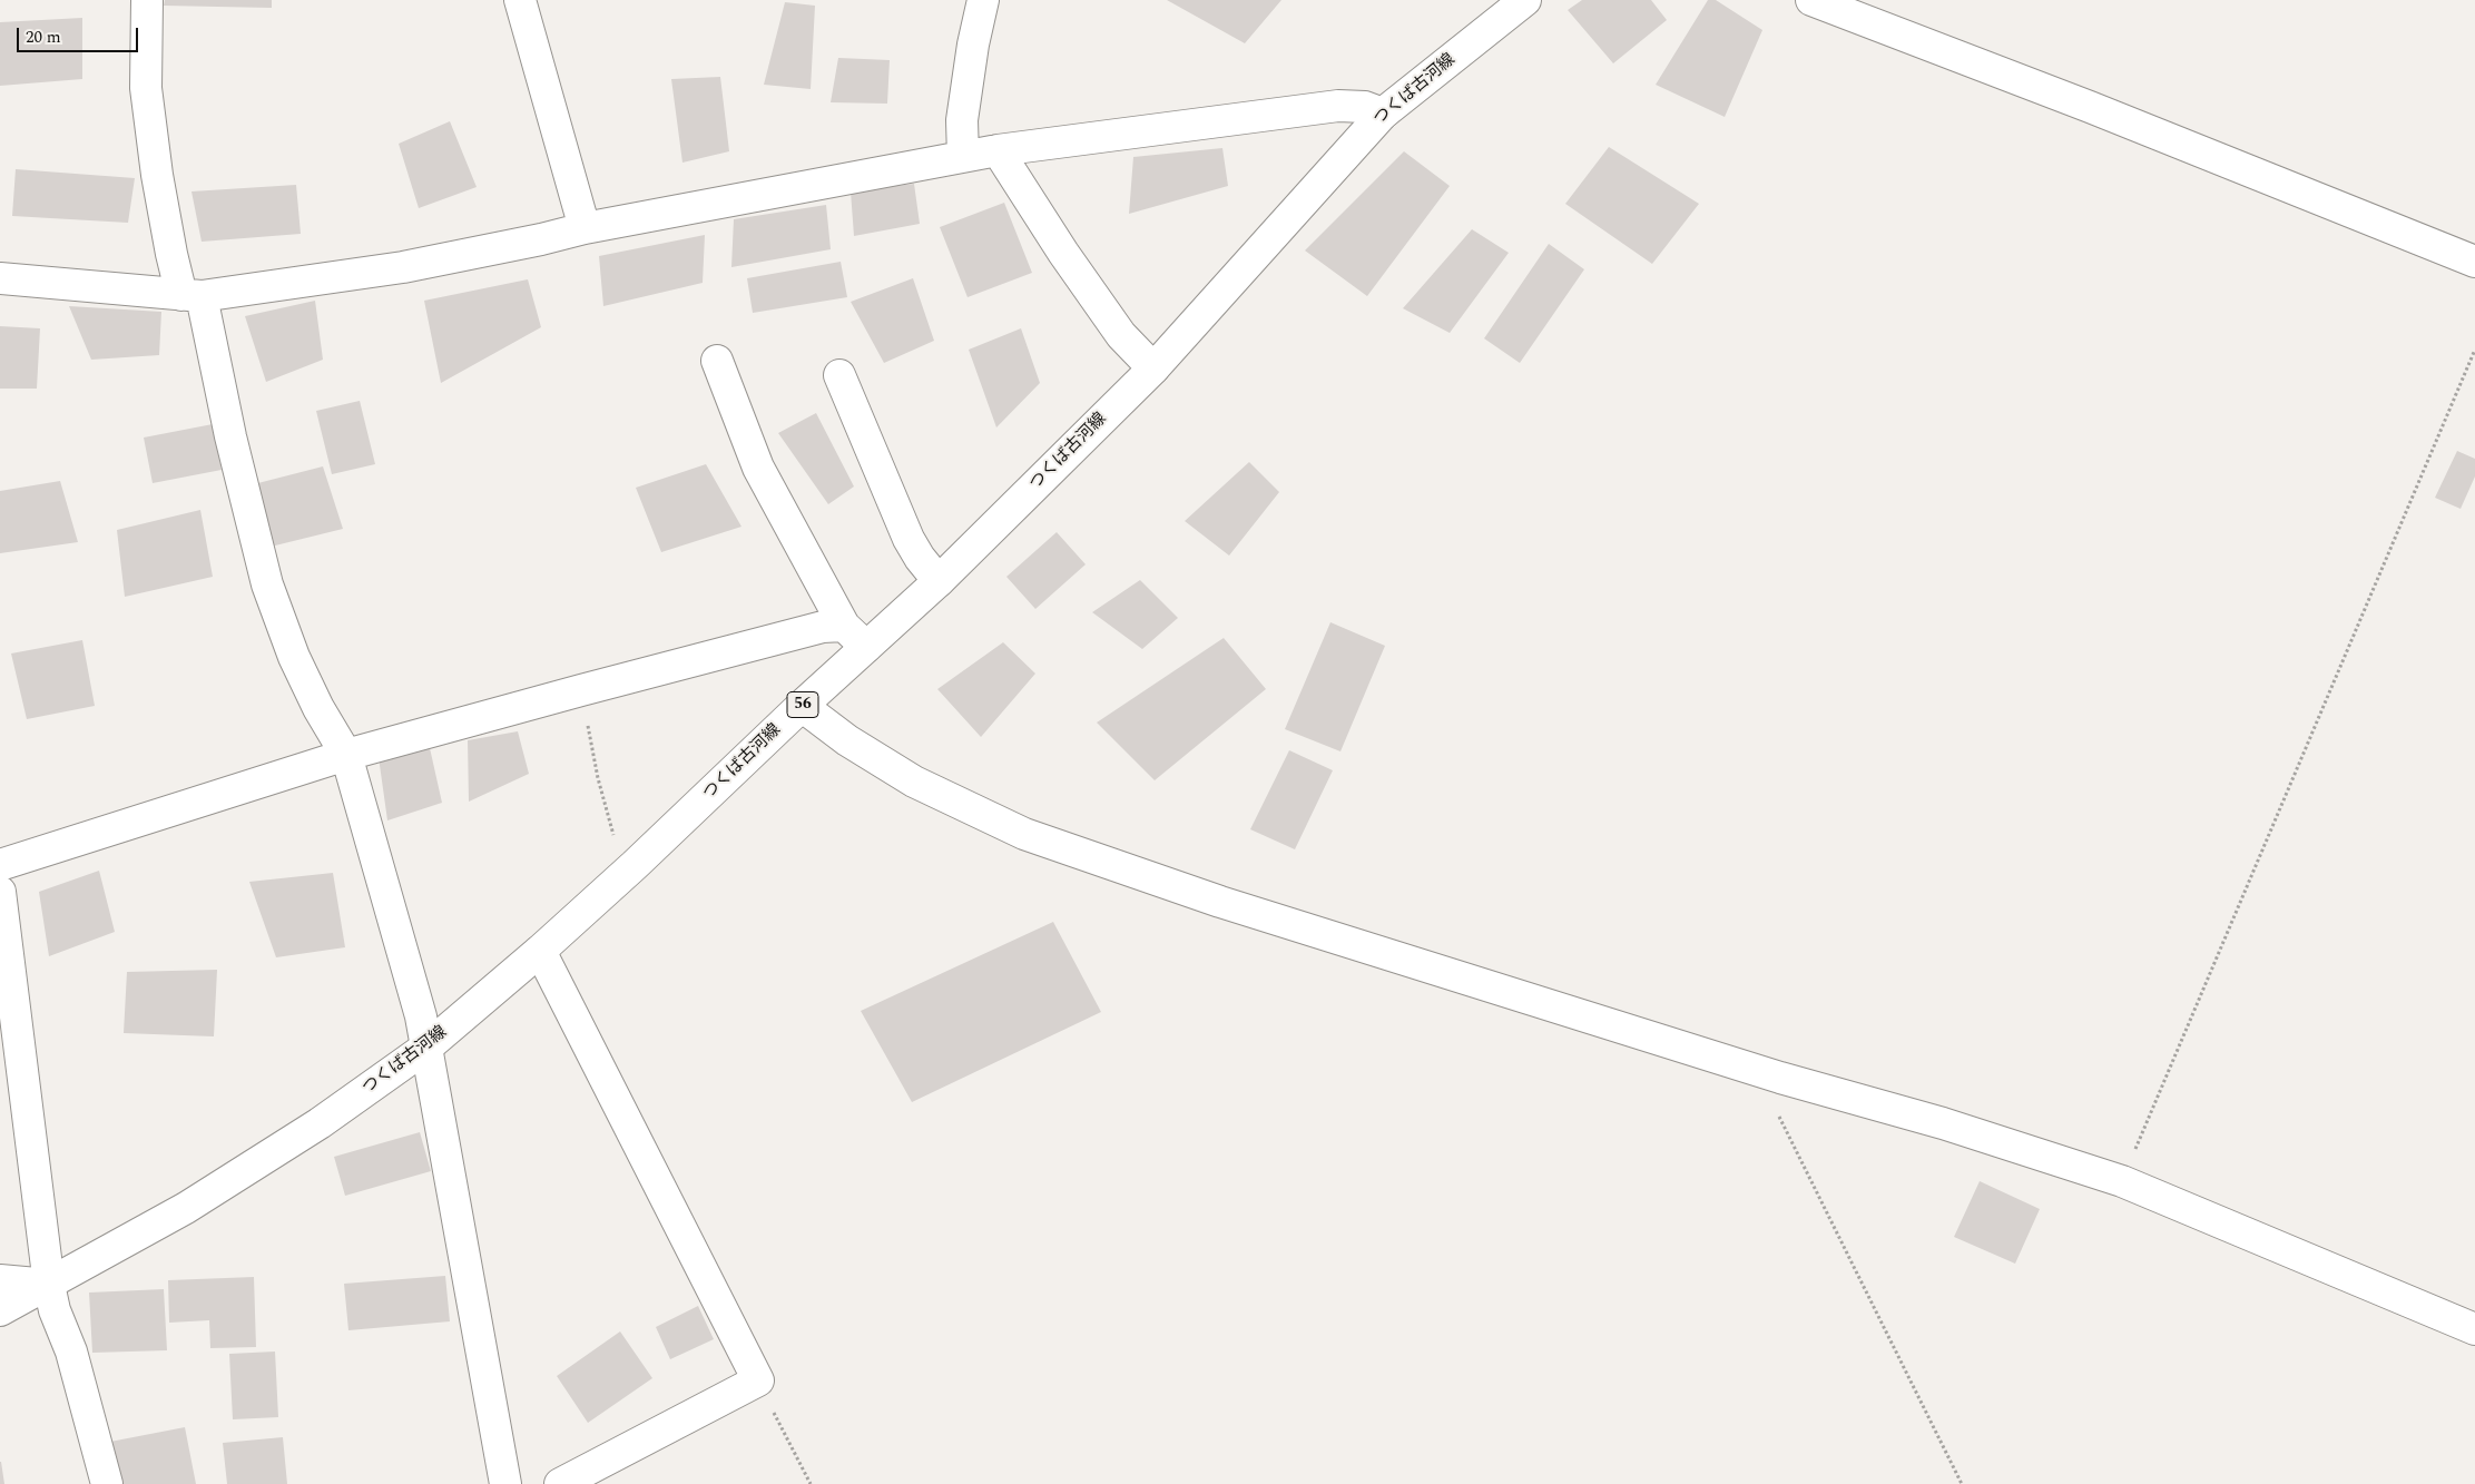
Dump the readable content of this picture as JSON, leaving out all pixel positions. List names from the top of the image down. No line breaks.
{"streets":{"street":["つくば古河線","56"]},"scale_bar":"20 m"}
